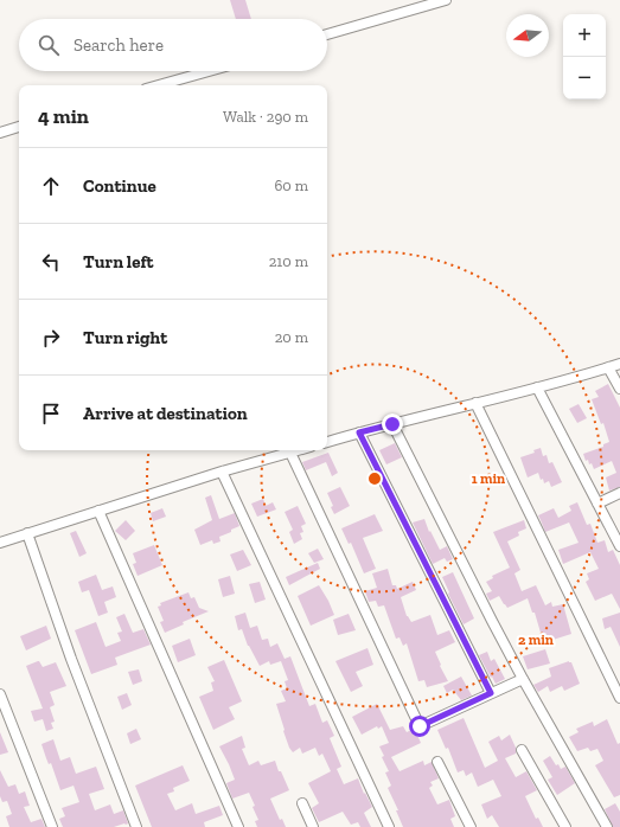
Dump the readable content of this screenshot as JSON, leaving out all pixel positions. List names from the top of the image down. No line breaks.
{"north":"left","page":{"map_buttons":["+","−"],"search":"Search here","heading":["4 min","Walk · 290 m"],"list":[["Continue","60 m"],["Turn left","210 m"],["Turn right","20 m"],"Arrive at destination"]},"rings":["1 min","2 min"]}
